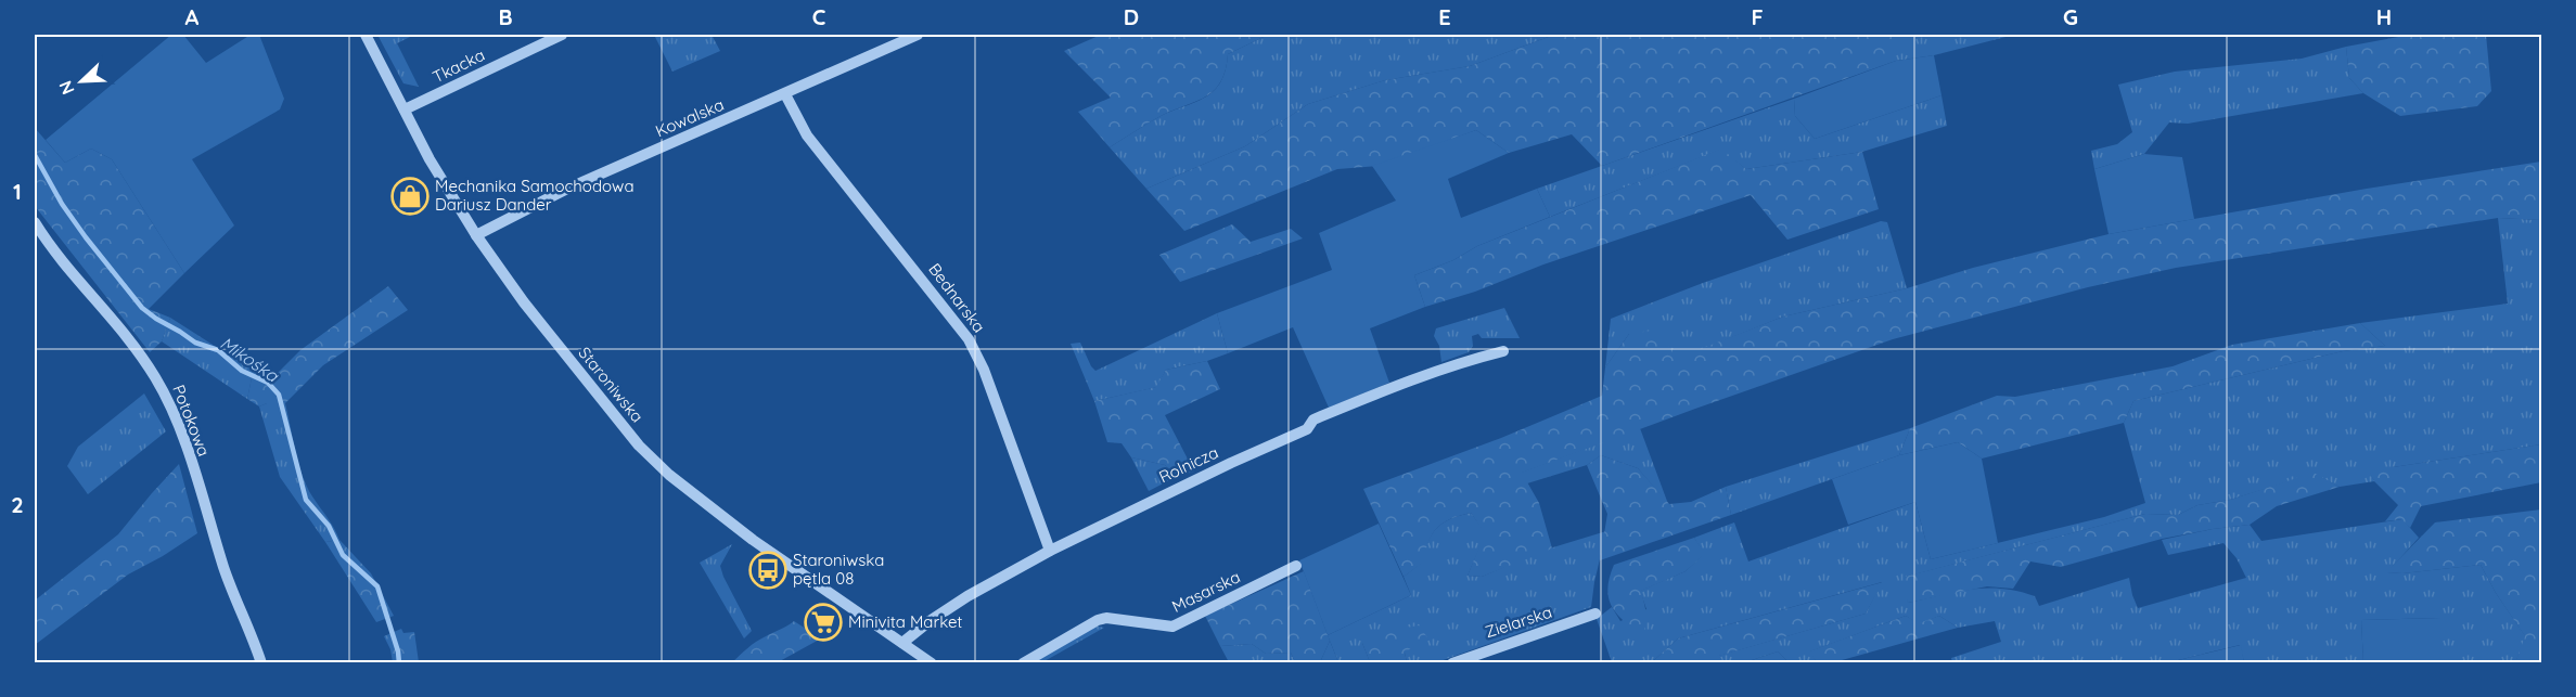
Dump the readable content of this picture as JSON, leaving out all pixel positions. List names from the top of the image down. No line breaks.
{"streets":{"street":["Tkacka","Kowalska","Bednarska","Staroniwska","Potokowa","Rolnicza","Masarska","Zielarska"]},"crossings":[["Tkacka","Staroniwska"],["Kowalska","Bednarska"],["Kowalska","Staroniwska"],["Bednarska","Rolnicza"],["Staroniwska","Rolnicza"]],"water":["Mikośka"],"places":{"shop":["Mechanika Samochodowa Dariusz Dander"],"bus stop":["Staroniwska pętla 08"],"supermarket":["Minivita Market"]},"north":"bottom left","grid":{"columns":["A","B","C","D","E","F","G","H"],"rows":["1","2"]}}
